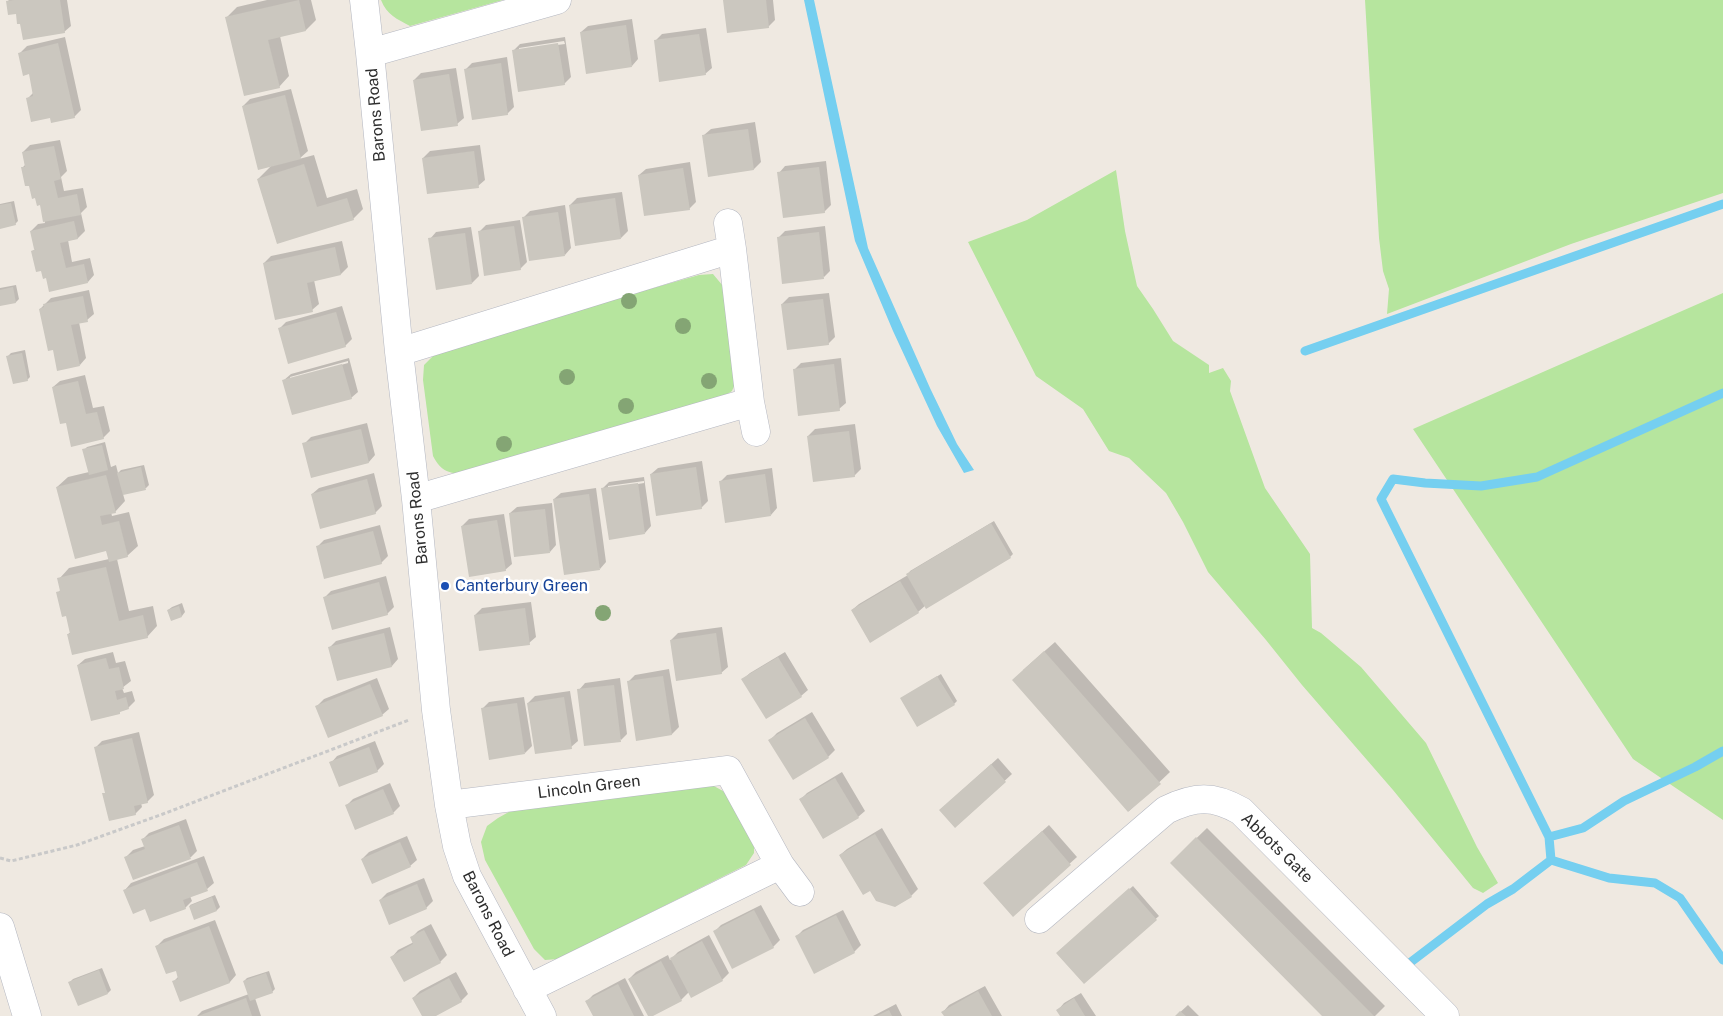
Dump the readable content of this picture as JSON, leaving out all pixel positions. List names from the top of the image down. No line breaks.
{"streets":{"street":["Barons Road","Lincoln Green","Abbots Gate"]},"crossings":[["Barons Road","Lincoln Green"]],"places":["Canterbury Green"]}
